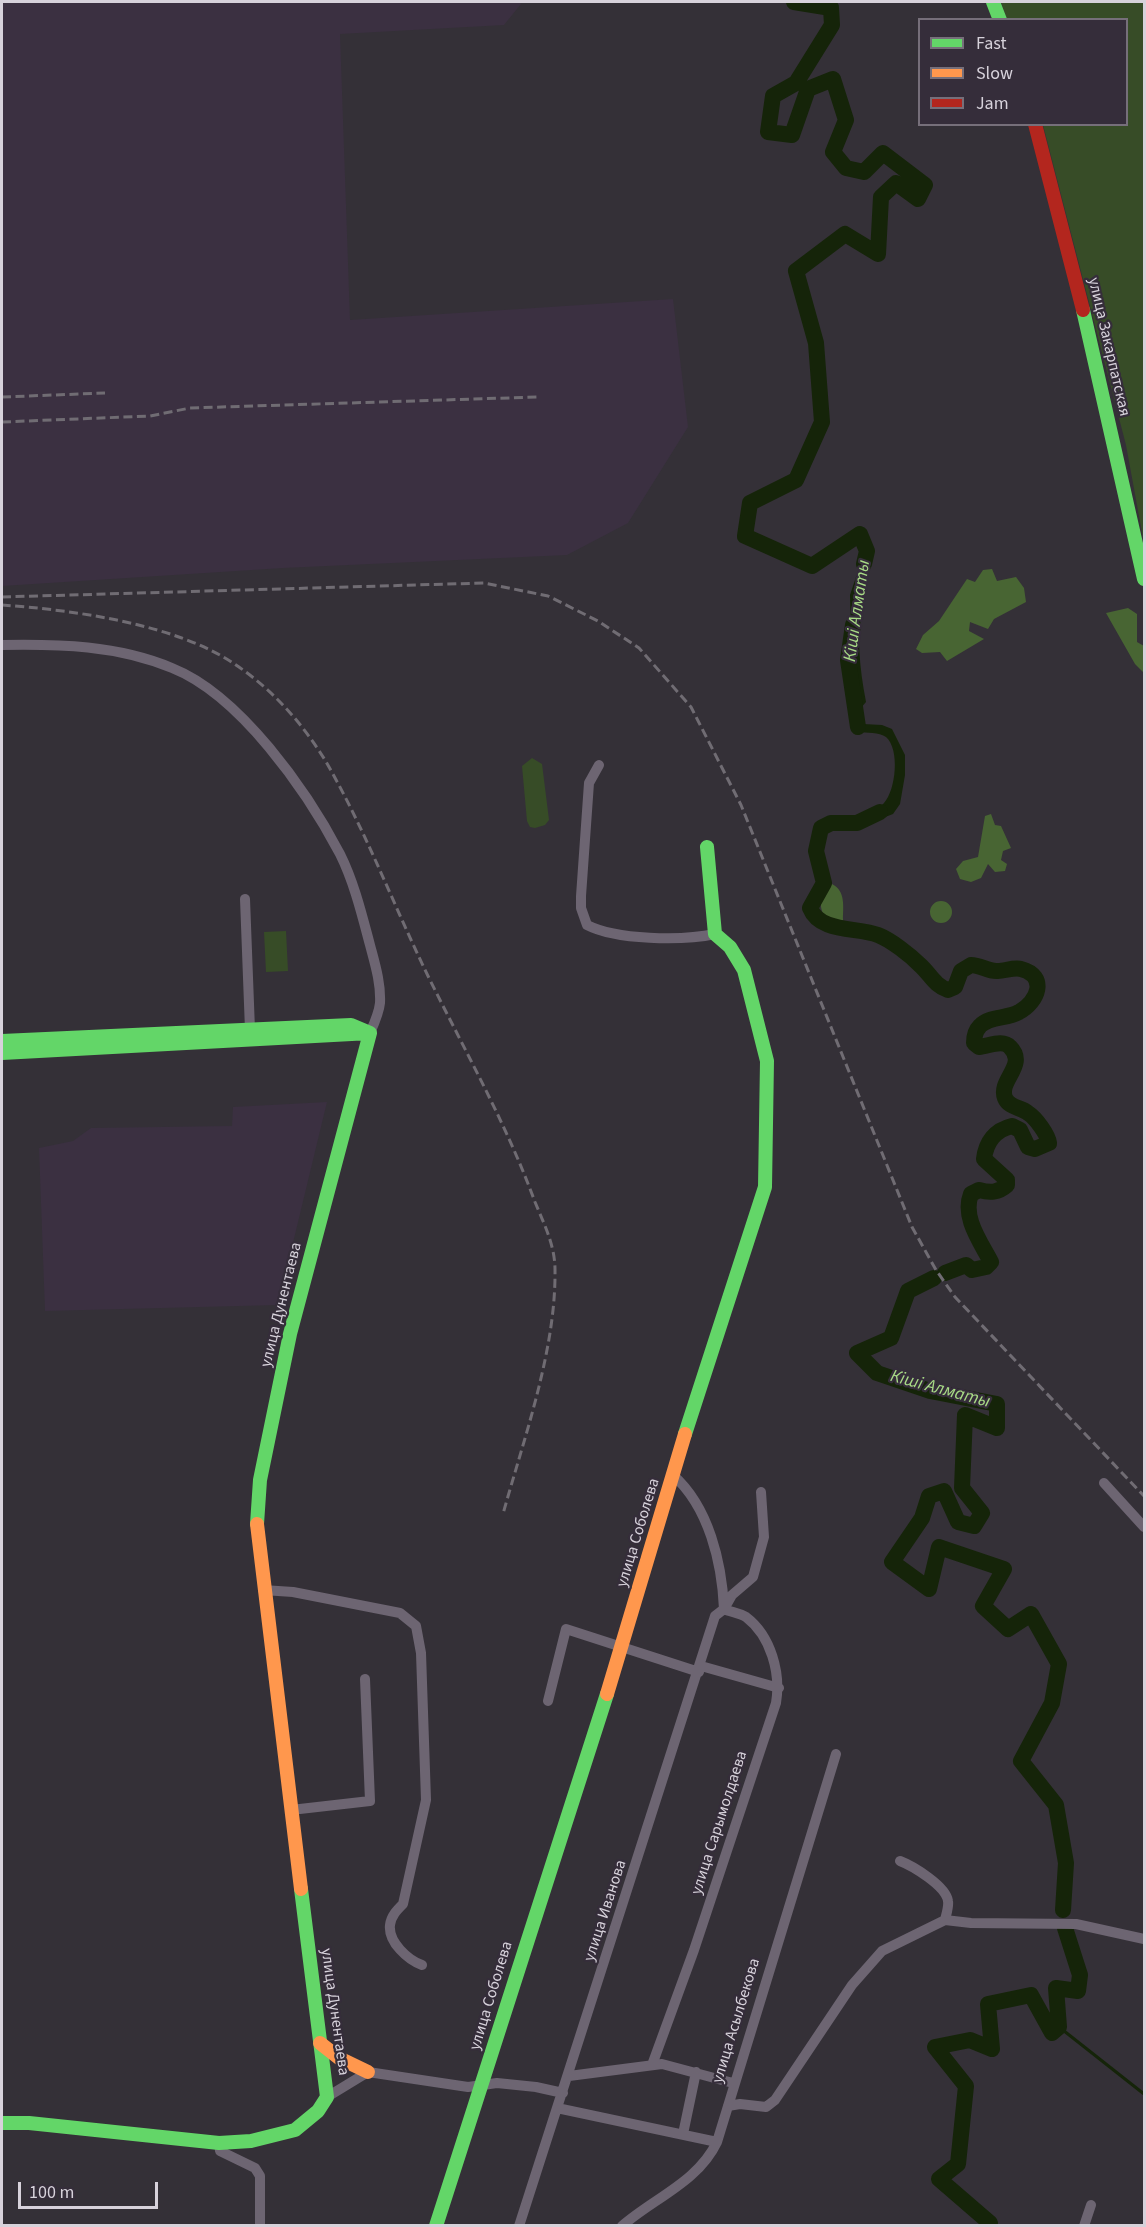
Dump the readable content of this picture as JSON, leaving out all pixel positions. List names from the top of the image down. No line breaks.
{"streets":{"street":["улица Закарпатская","улица Дунентаева","улица Соболева","улица Сарымолдаева","улица Иванова","улица Асылбекова"]},"crossings":[["улица Сарымолдаева","улица Иванова"]],"water":["Кіші Алматы"],"legend":["Fast","Slow","Jam"],"scale_bar":"100 m"}
